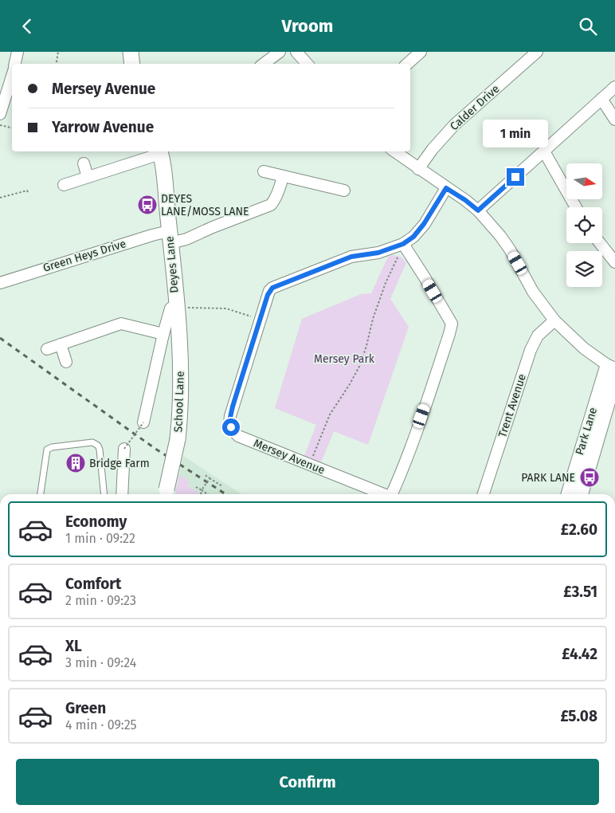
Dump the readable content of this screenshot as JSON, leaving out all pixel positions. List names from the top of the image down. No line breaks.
{"streets":{"street":["Calder Drive","Green Heys Drive","Deyes Lane","School Lane","Trent Avenue","Park Lane","Mersey Avenue"]},"crossings":[["Green Heys Drive","Deyes Lane"],["Deyes Lane","School Lane"]],"parks":["Mersey Park"],"places":{"bus stop":["DEYES LANE/MOSS LANE","PARK LANE"],"building":["Bridge Farm"]},"north":"right","page":{"header":"Vroom","banner":["Mersey Avenue","Yarrow Avenue"],"bubble":"1 min","list":[{"name":"Economy","note":"1 min · 09:22","value":"£2.60"},{"name":"Comfort","note":"2 min · 09:23","value":"£3.51"},{"name":"XL","note":"3 min · 09:24","value":"£4.42"},{"name":"Green","note":"4 min · 09:25","value":"£5.08"}],"buttons":"Confirm"}}
